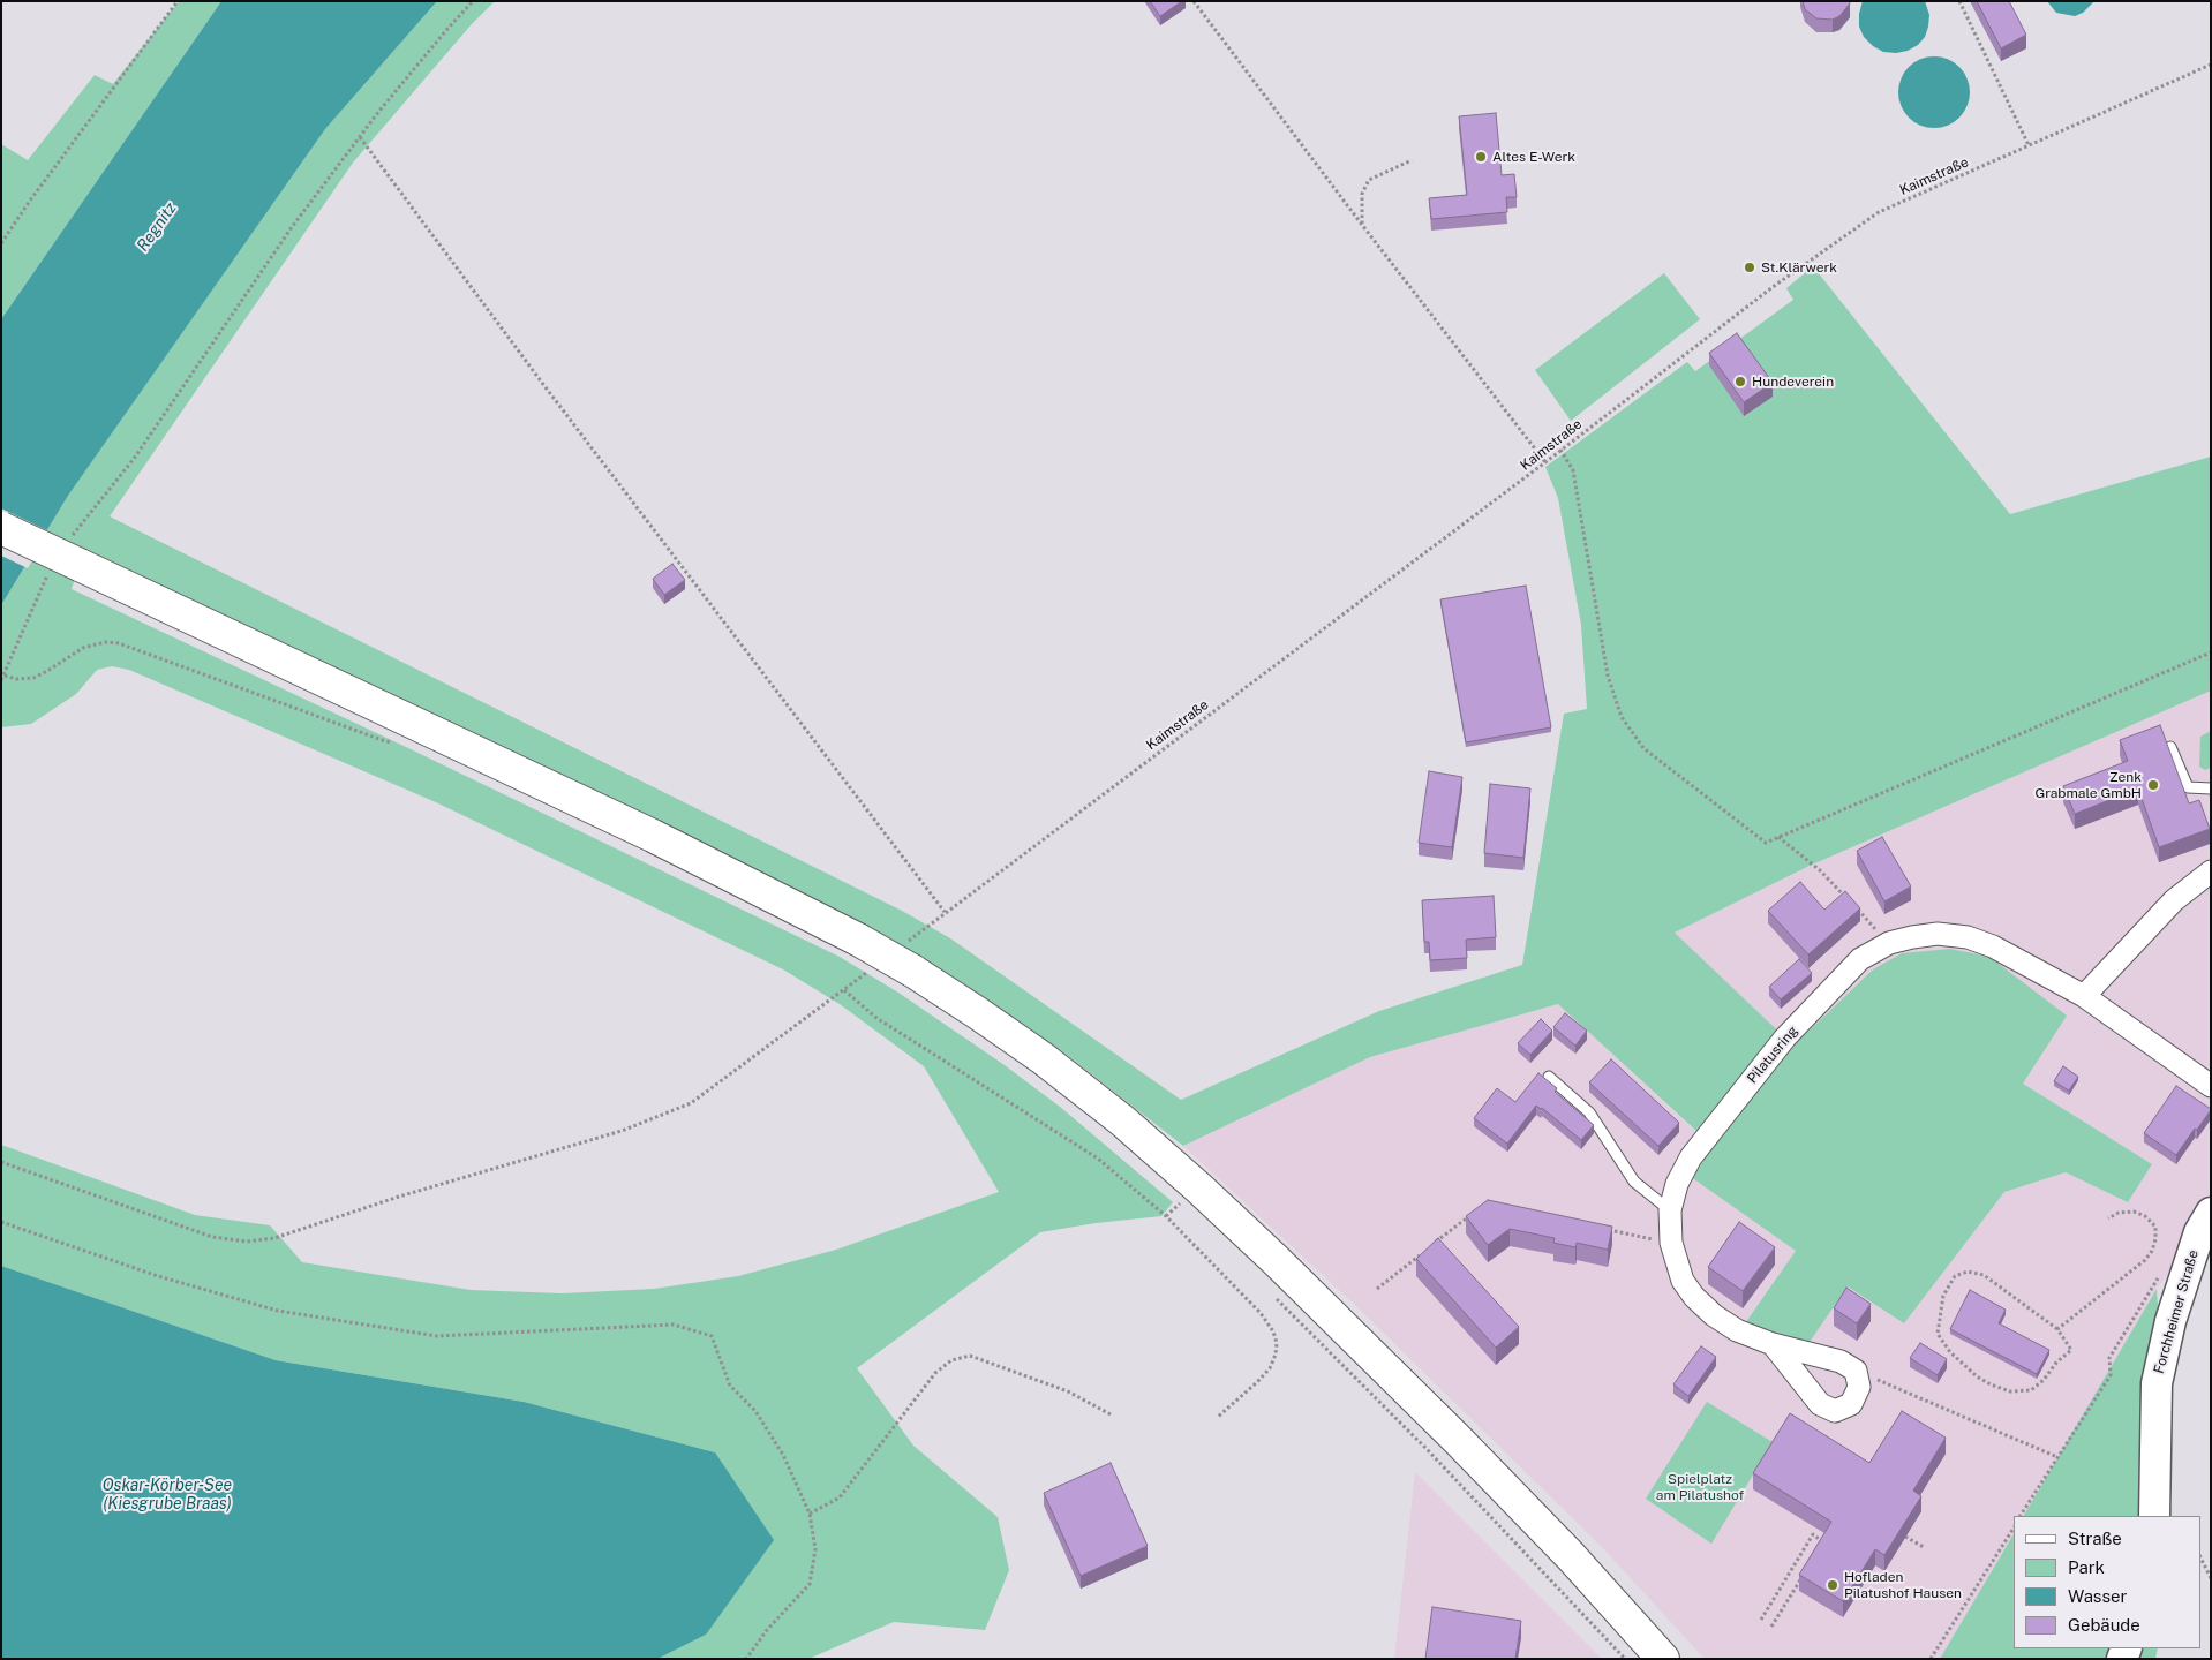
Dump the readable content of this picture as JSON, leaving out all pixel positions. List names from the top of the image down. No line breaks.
{"streets":{"street":["Pilatusring","Forchheimer Straße"],"path":["Kaimstraße"]},"water":["Regnitz","Oskar-Körber-See (Kiesgrube Braas)"],"parks":["Spielplatz am Pilatushof"],"places":["Altes E-Werk","St.Klärwerk","Hundeverein","Zenk Grabmale GmbH","Hofladen Pilatushof Hausen"],"legend":["Straße","Park","Wasser","Gebäude"]}
